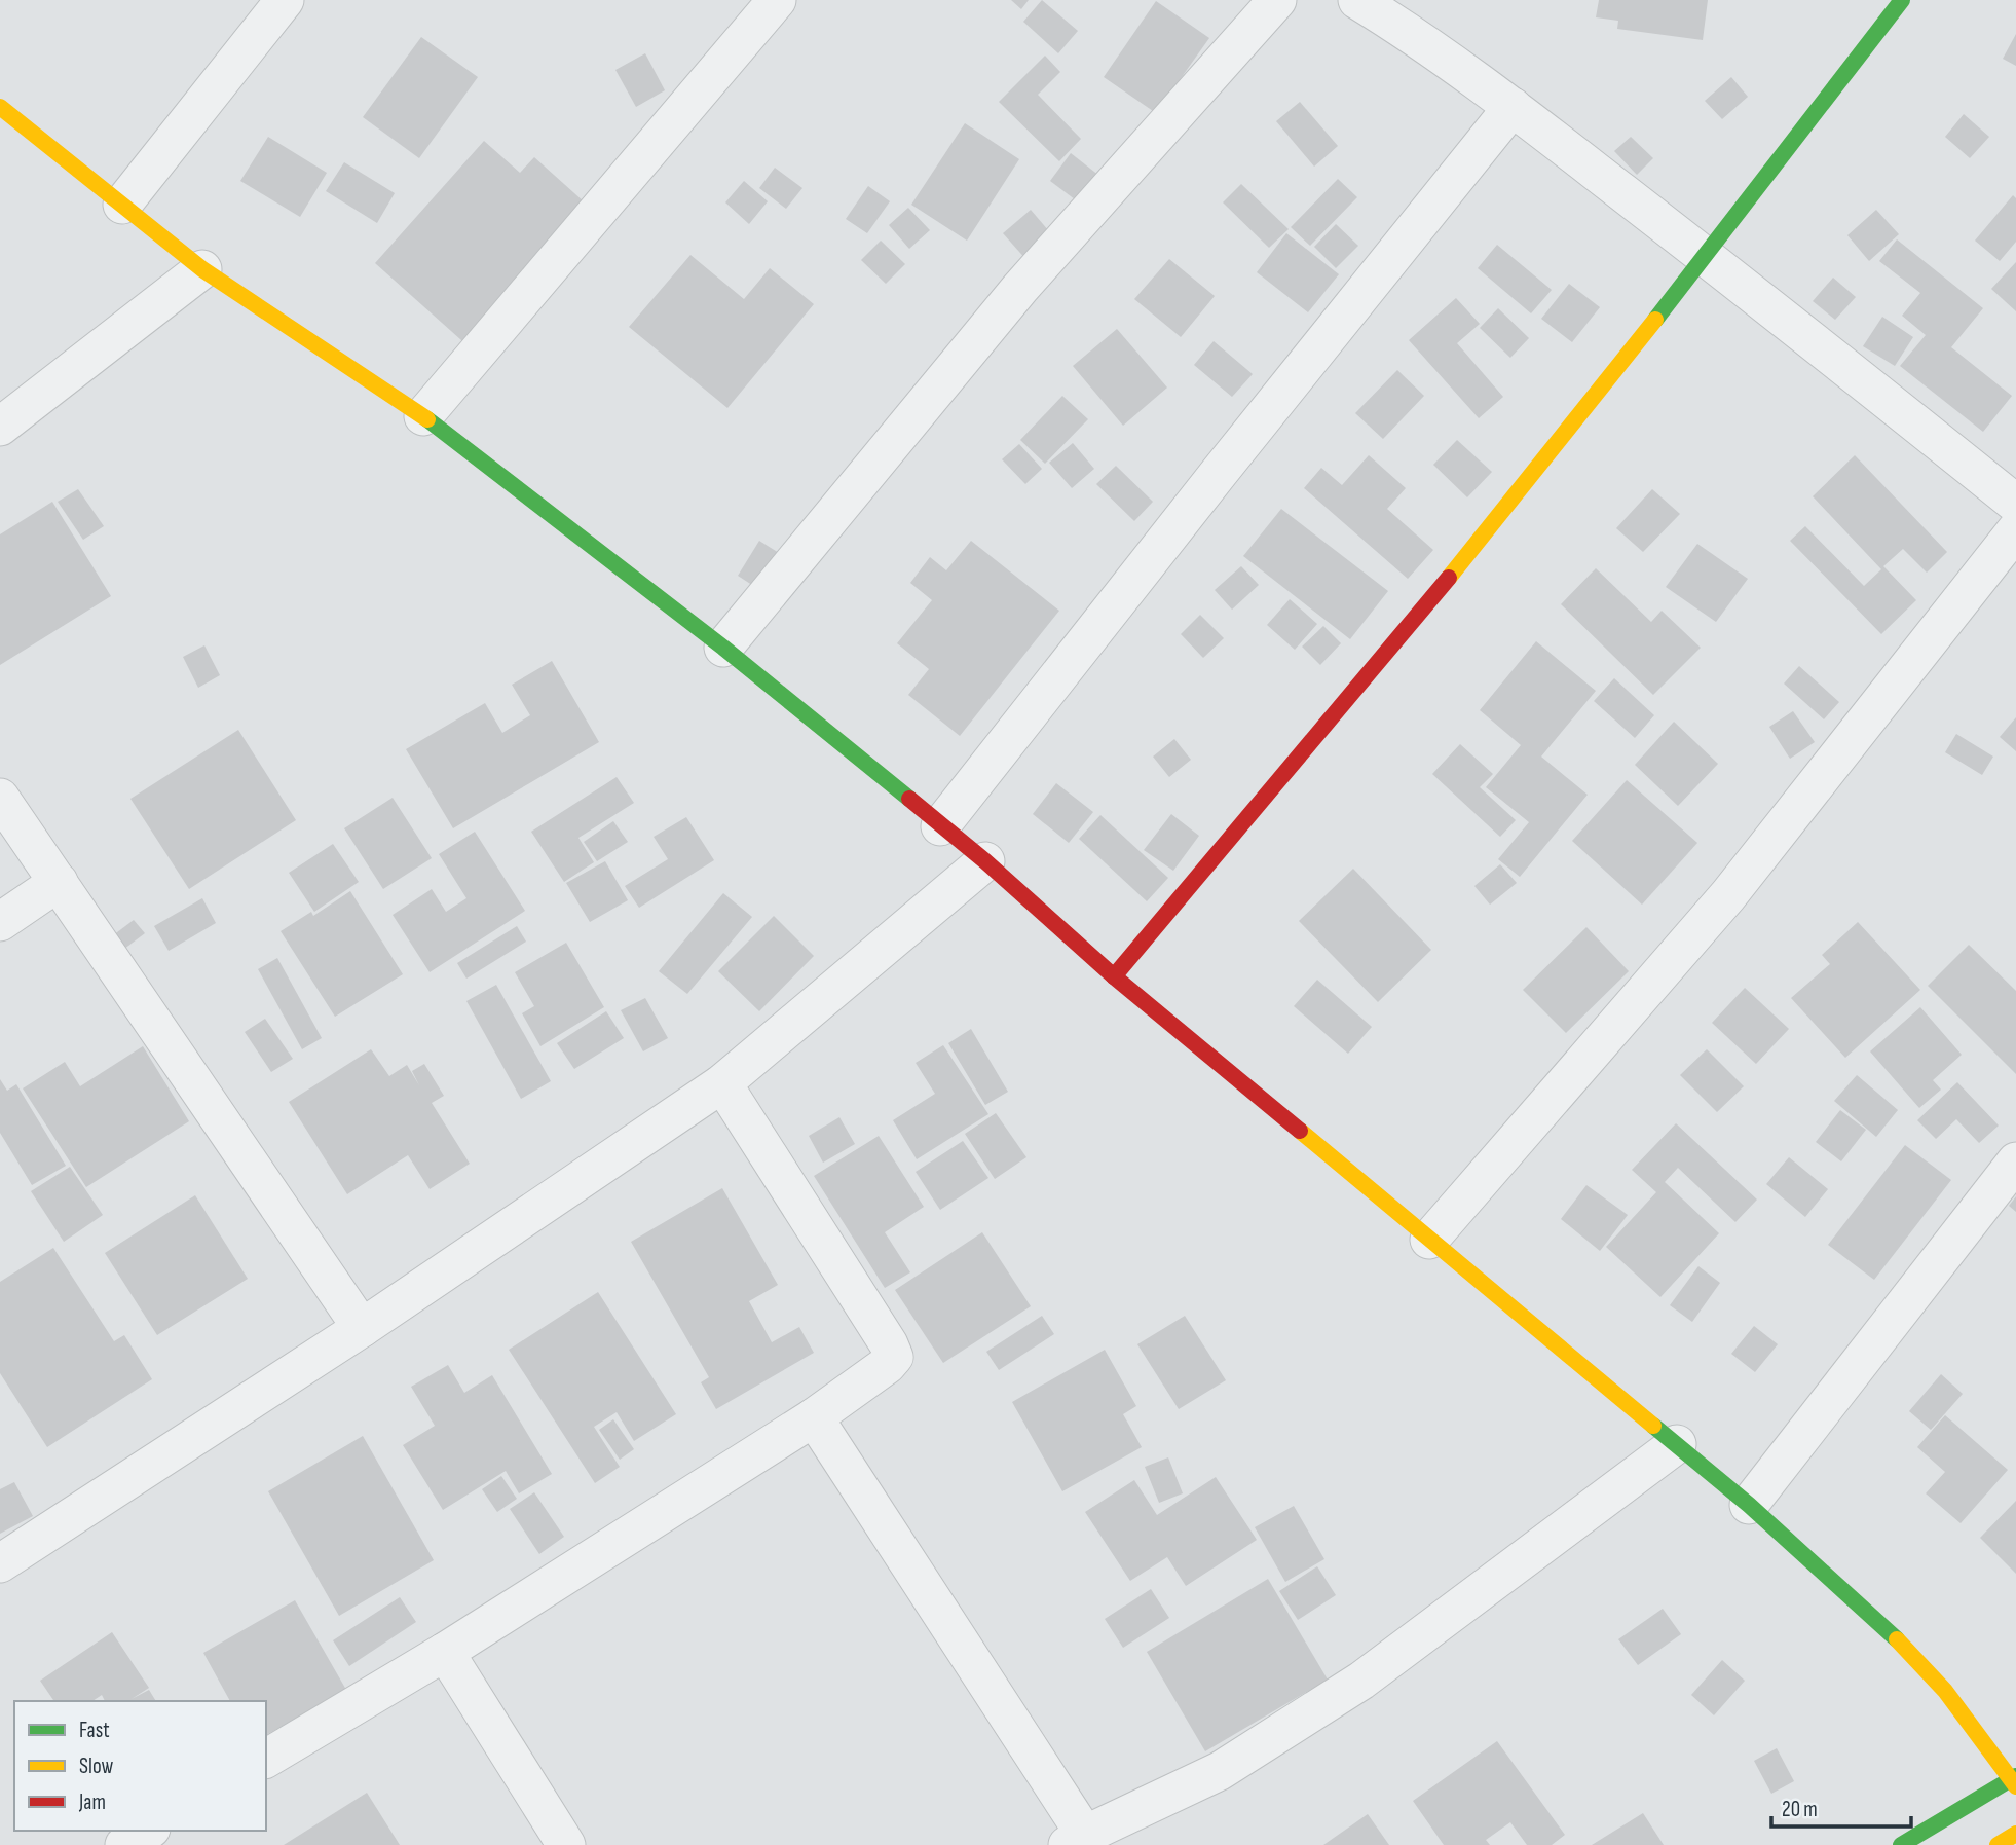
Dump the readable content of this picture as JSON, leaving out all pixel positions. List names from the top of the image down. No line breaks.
{"legend":["Fast","Slow","Jam"],"scale_bar":"20 m"}
